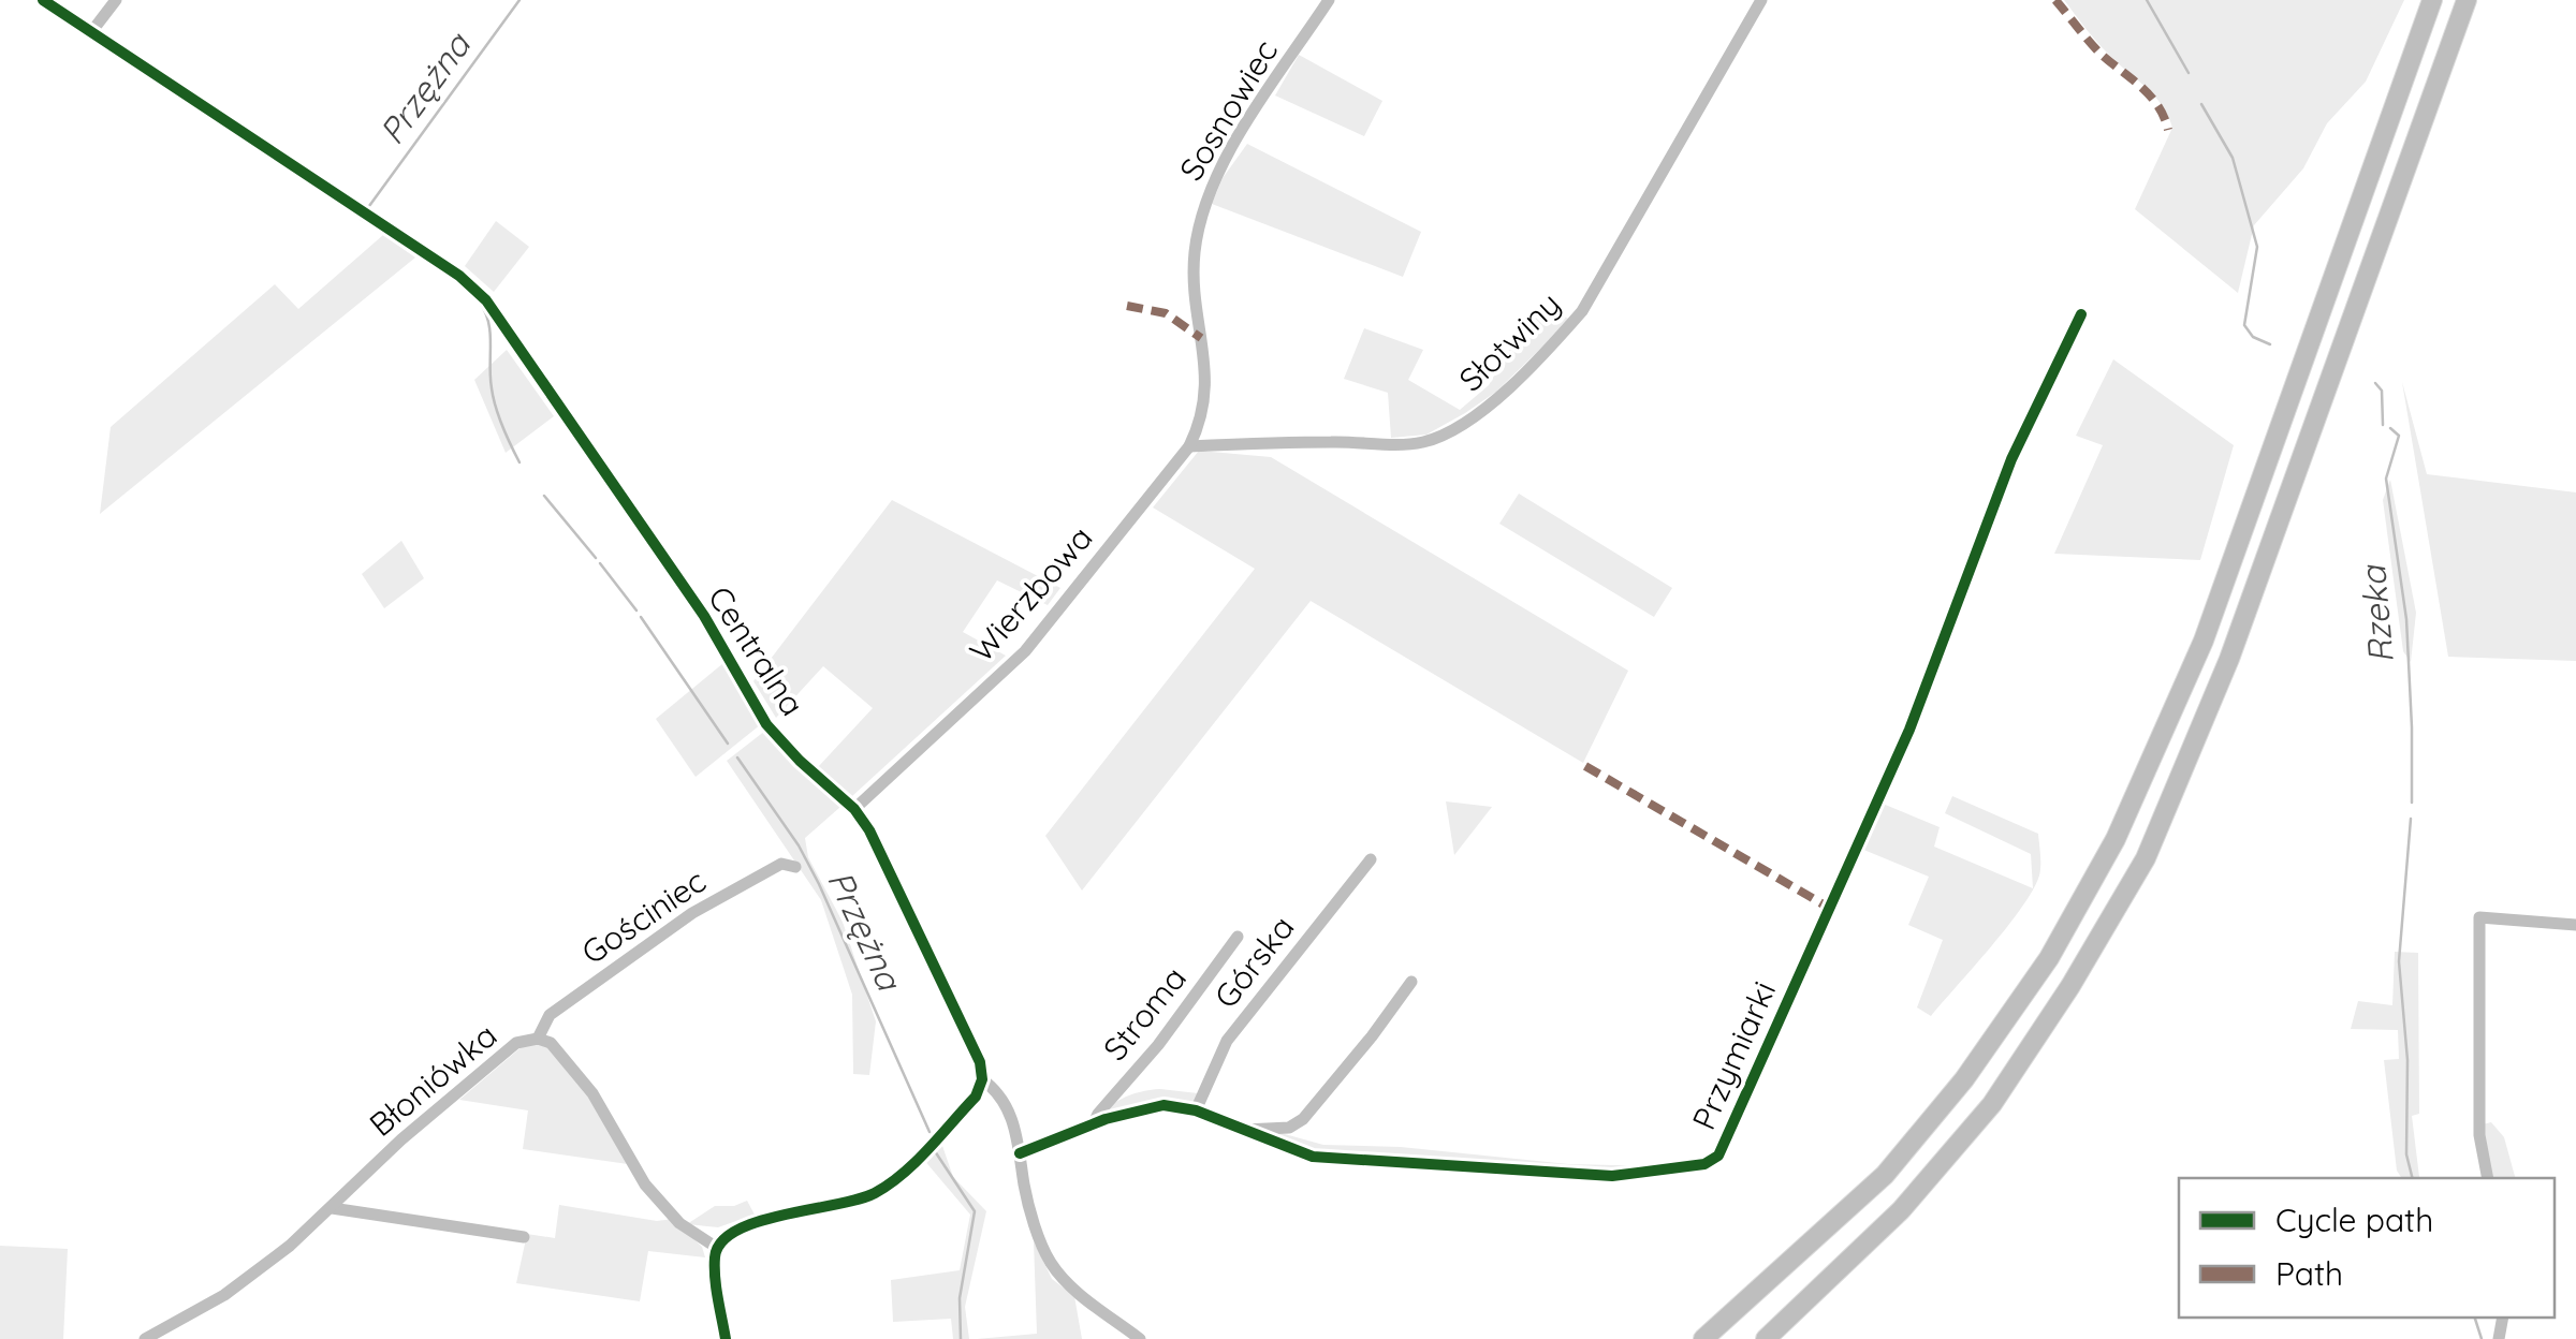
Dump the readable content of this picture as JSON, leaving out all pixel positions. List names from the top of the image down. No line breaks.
{"streets":{"street":["Sosnowiec","Słotwiny","Wierzbowa","Centralna","Gościniec","Górska","Stroma","Przymiarki","Błoniówka"]},"crossings":[["Sosnowiec","Słotwiny"],["Sosnowiec","Wierzbowa"],["Słotwiny","Wierzbowa"],["Wierzbowa","Centralna"],["Centralna","Przymiarki"],["Gościniec","Błoniówka"],["Górska","Przymiarki"],["Stroma","Przymiarki"]],"water":["Przężna","Rzeka"],"legend":["Cycle path","Path"]}
